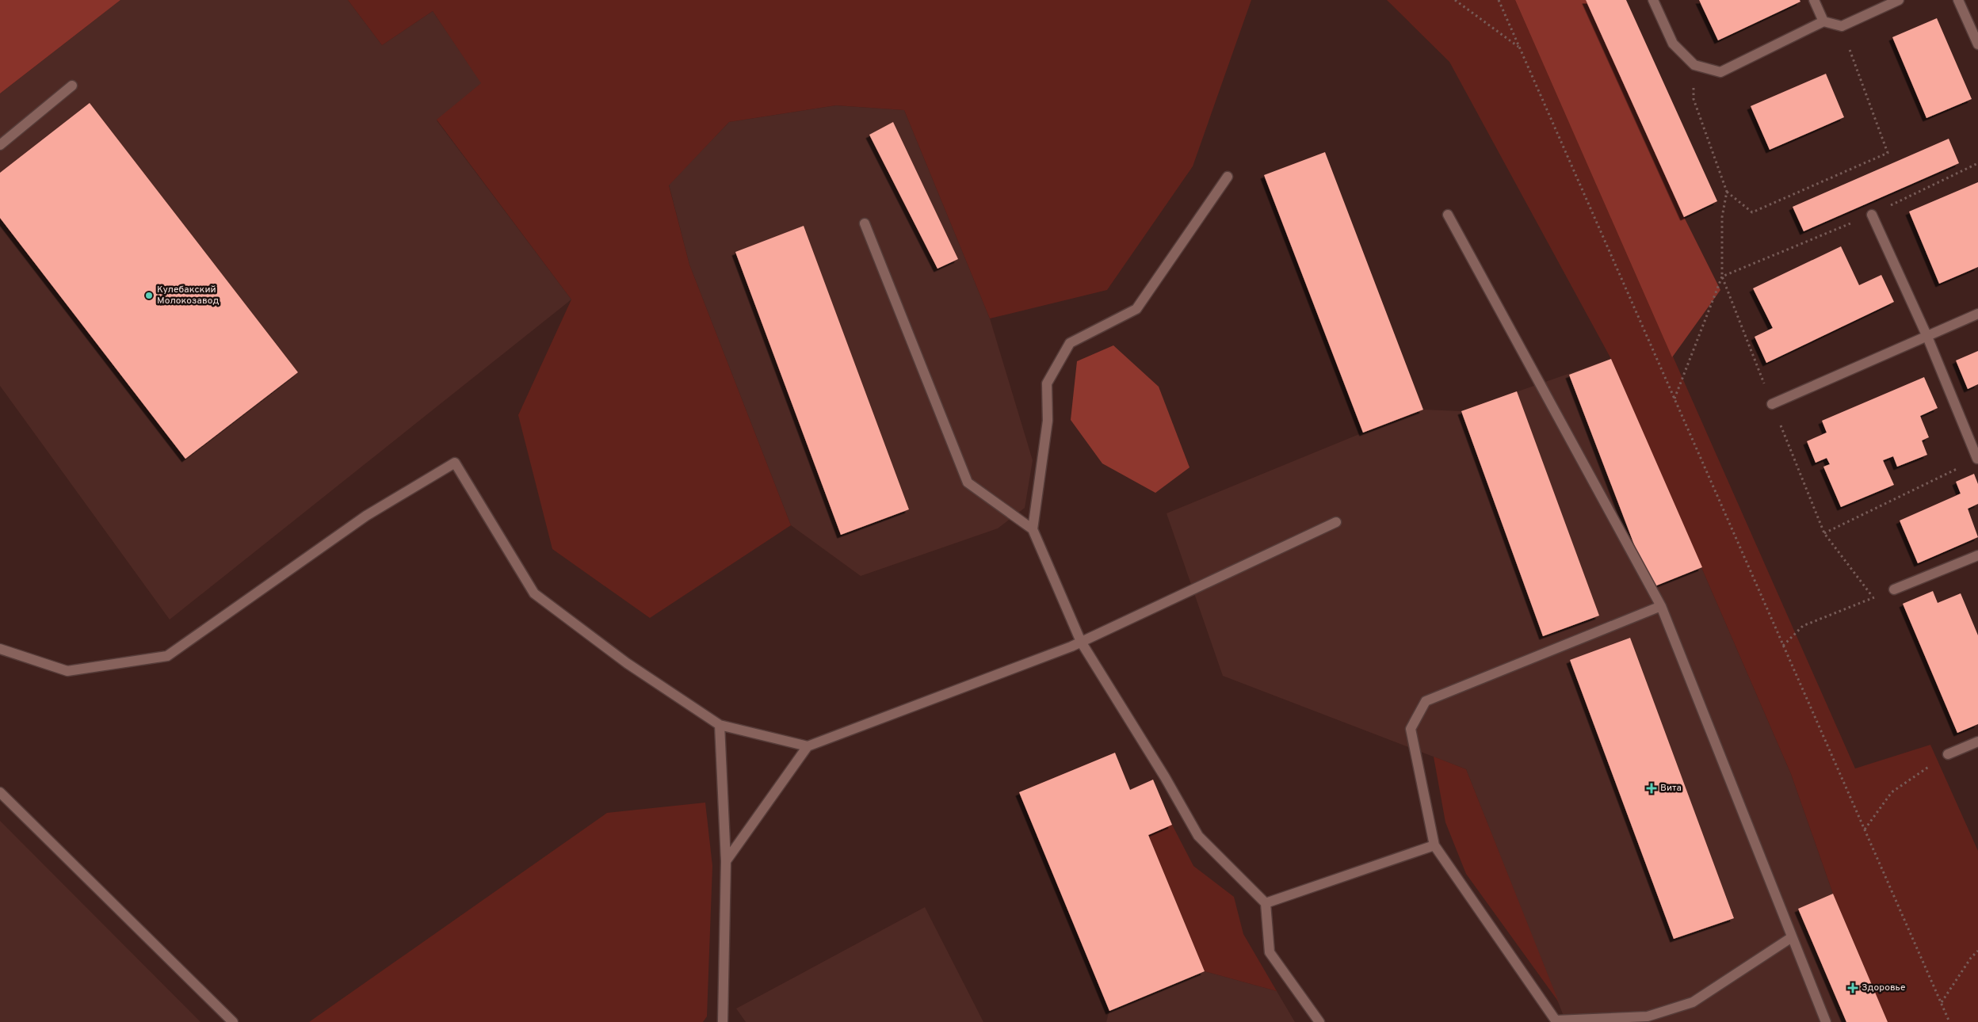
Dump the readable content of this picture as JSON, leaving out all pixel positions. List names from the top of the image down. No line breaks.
{"places":{"other":["Кулебакский Молокозавод"],"health":["Вита","Здоровье"]}}
